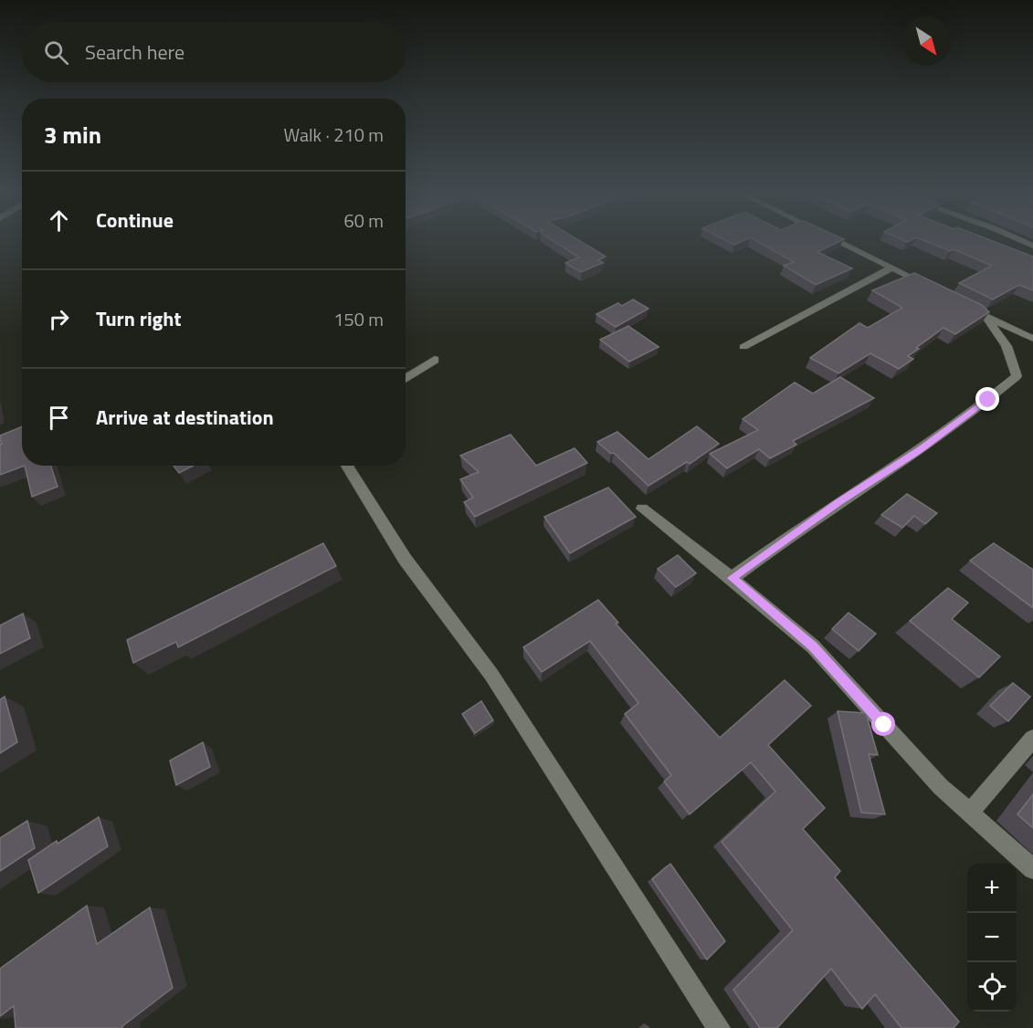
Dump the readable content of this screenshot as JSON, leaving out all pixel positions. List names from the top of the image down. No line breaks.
{"north":"bottom right","page":{"search":"Search here","heading":["3 min","Walk · 210 m"],"list":[["Continue","60 m"],["Turn right","150 m"],"Arrive at destination"],"map_buttons":["+","−"]}}
